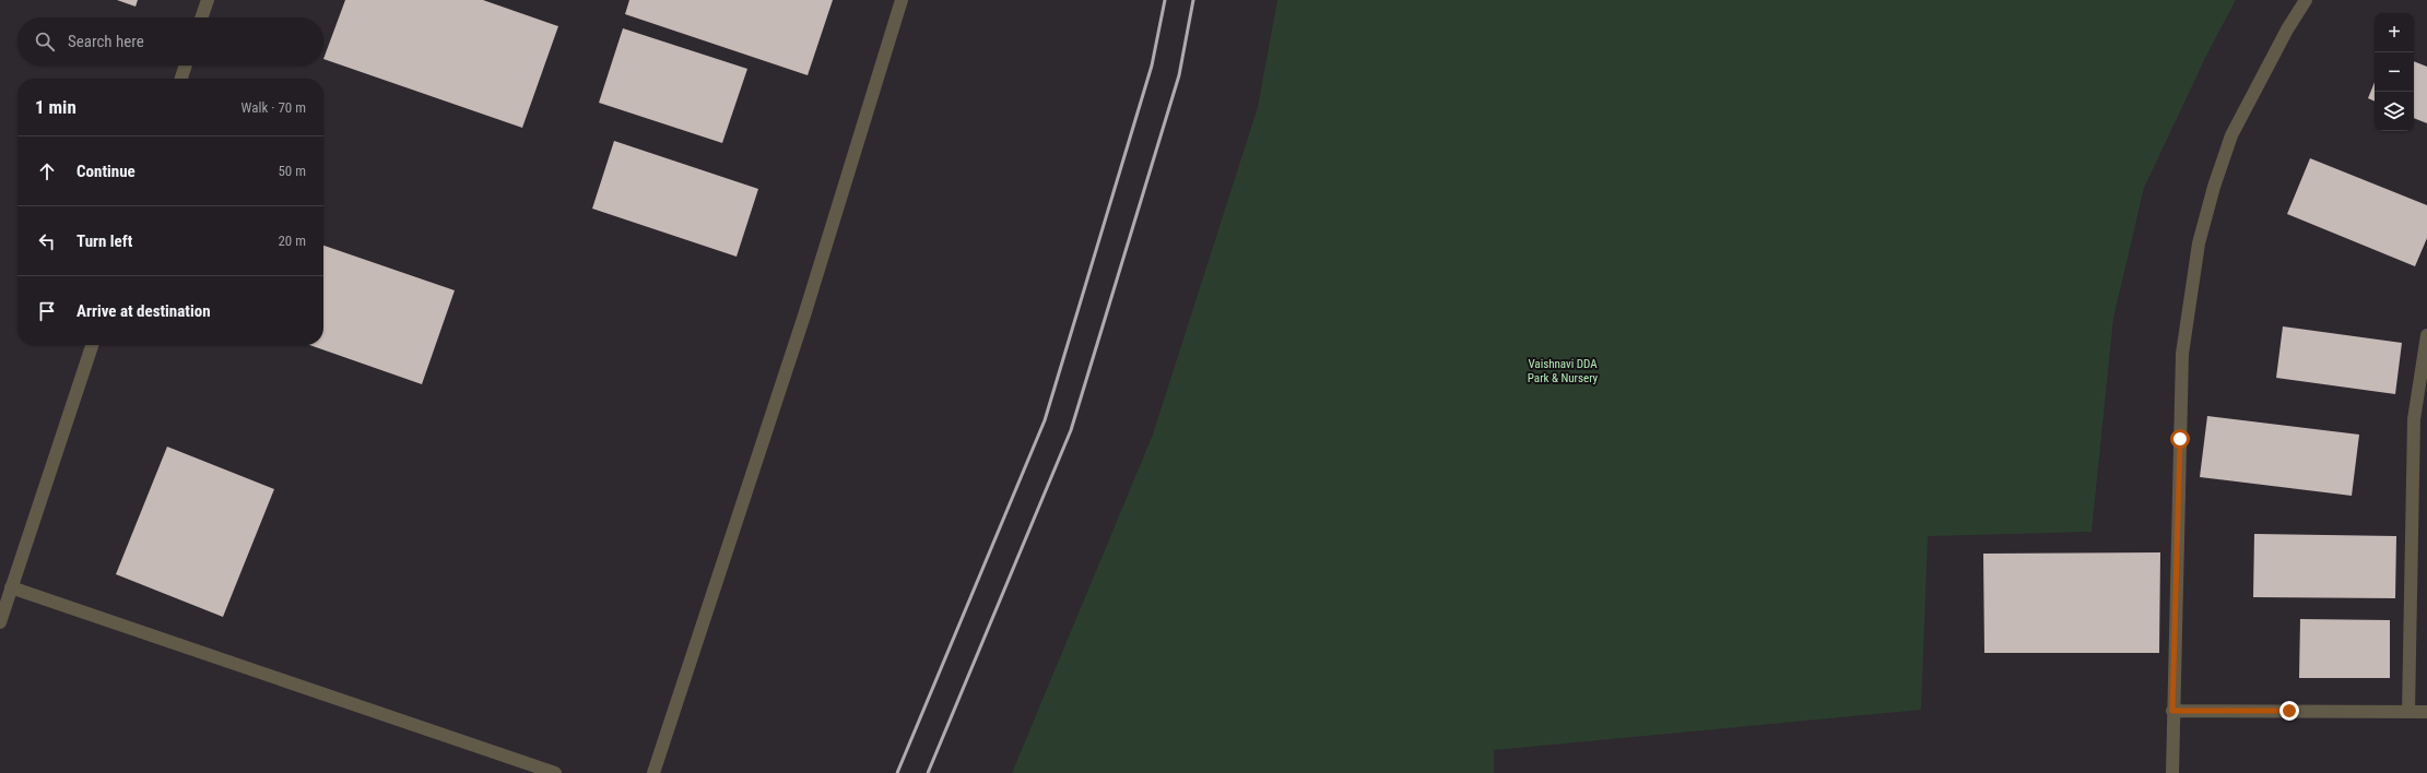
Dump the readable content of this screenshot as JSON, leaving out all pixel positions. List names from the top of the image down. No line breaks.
{"parks":["Vaishnavi DDA Park & Nursery"],"page":{"map_buttons":["+","−"],"search":"Search here","heading":["1 min","Walk · 70 m"],"list":[["Continue","50 m"],["Turn left","20 m"],"Arrive at destination"]}}
